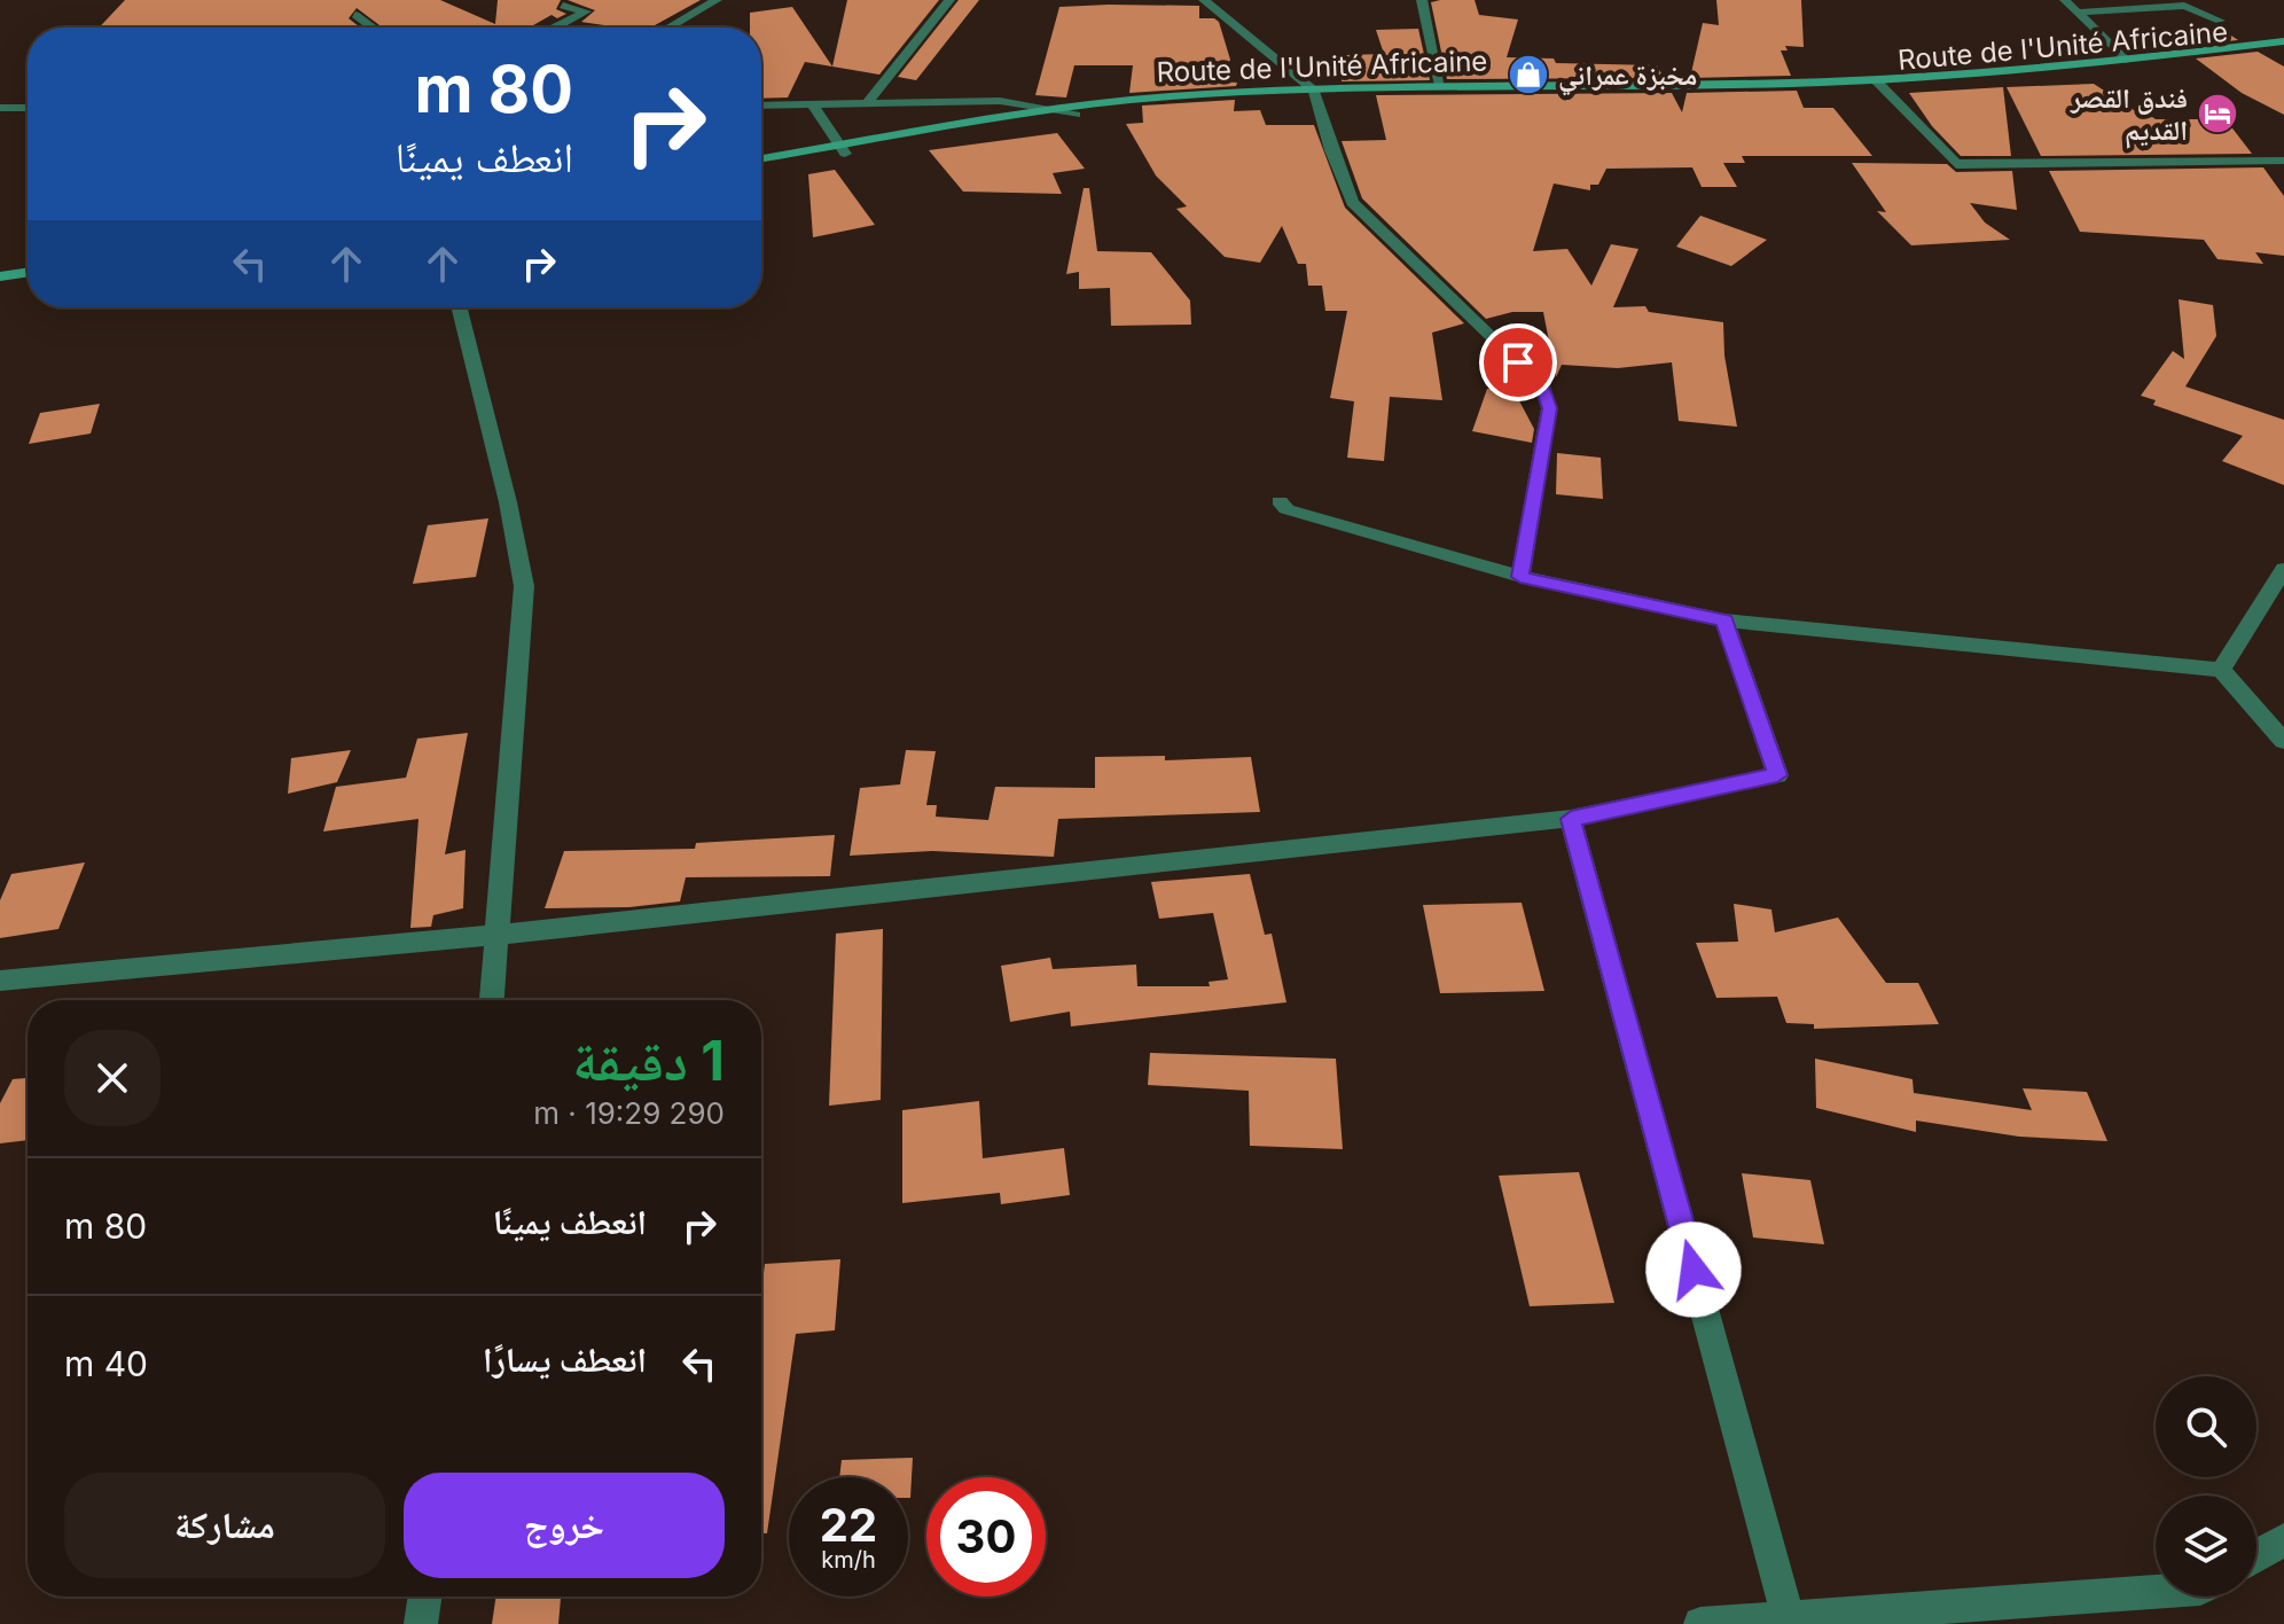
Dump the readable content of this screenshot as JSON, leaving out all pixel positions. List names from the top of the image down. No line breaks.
{"streets":{"main road":["Route de l'Unité Africaine"]},"places":{"shop":["مخبزة عمراني"],"hotel":["فندق القصر القديم"]},"page":{"turn":["80 m","انعطف يمينًا"],"heading":["1 دقيقة","290 m · 19:29"],"list":[{"name":"انعطف يمينًا","value":"80 m"},{"name":"انعطف يسارًا","value":"40 m"}],"buttons":["خروج","مشاركة"],"speed":"22 km/h","limit":"30"}}
